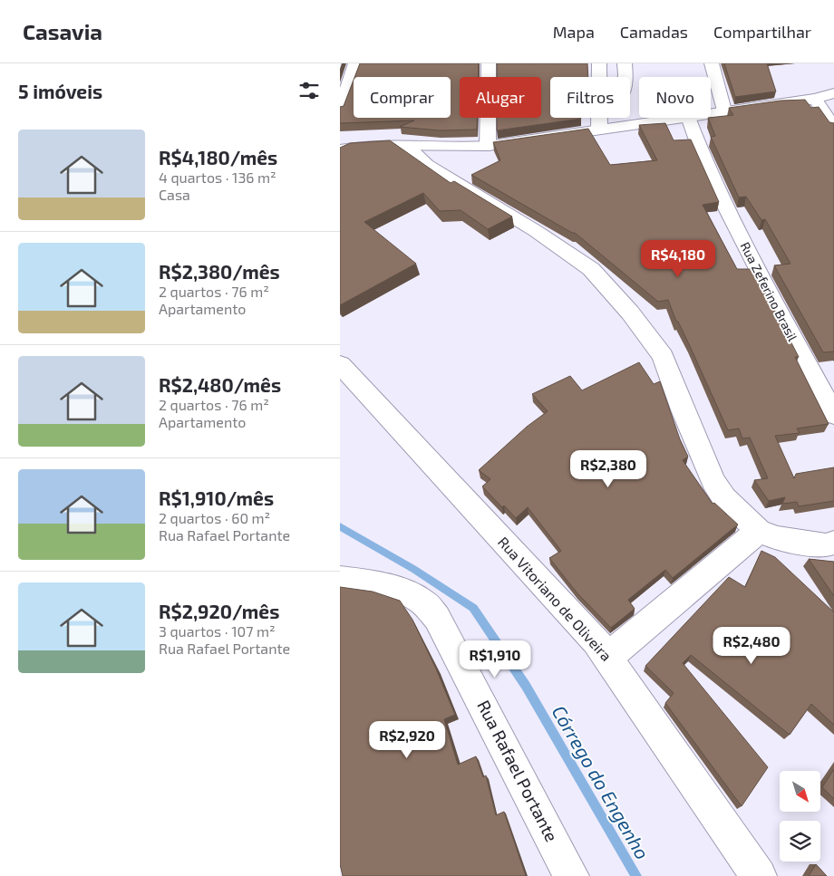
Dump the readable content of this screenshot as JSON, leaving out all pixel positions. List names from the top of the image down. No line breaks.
{"streets":{"street":["Rua Zeferino Brasil","Rua Vitoriano de Oliveira","Rua Rafael Portante"]},"water":["Córrego do Engenho"],"north":"bottom right","page":{"header":"Casavia","nav":["Mapa","Camadas","Compartilhar"],"heading":"5 imóveis","chip":["Comprar","Alugar","Filtros","Novo"],"list":[{"name":"R$4,180/mês","note":"4 quartos · 136 m² · Casa"},{"name":"R$2,380/mês","note":"2 quartos · 76 m² · Apartamento"},{"name":"R$2,480/mês","note":"2 quartos · 76 m² · Apartamento"},{"name":"R$1,910/mês","note":"2 quartos · 60 m² · Rua Rafael Portante"},{"name":"R$2,920/mês","note":"3 quartos · 107 m² · Rua Rafael Portante"}],"price":["R$4,180","R$2,380","R$2,480","R$1,910","R$2,920"]}}
